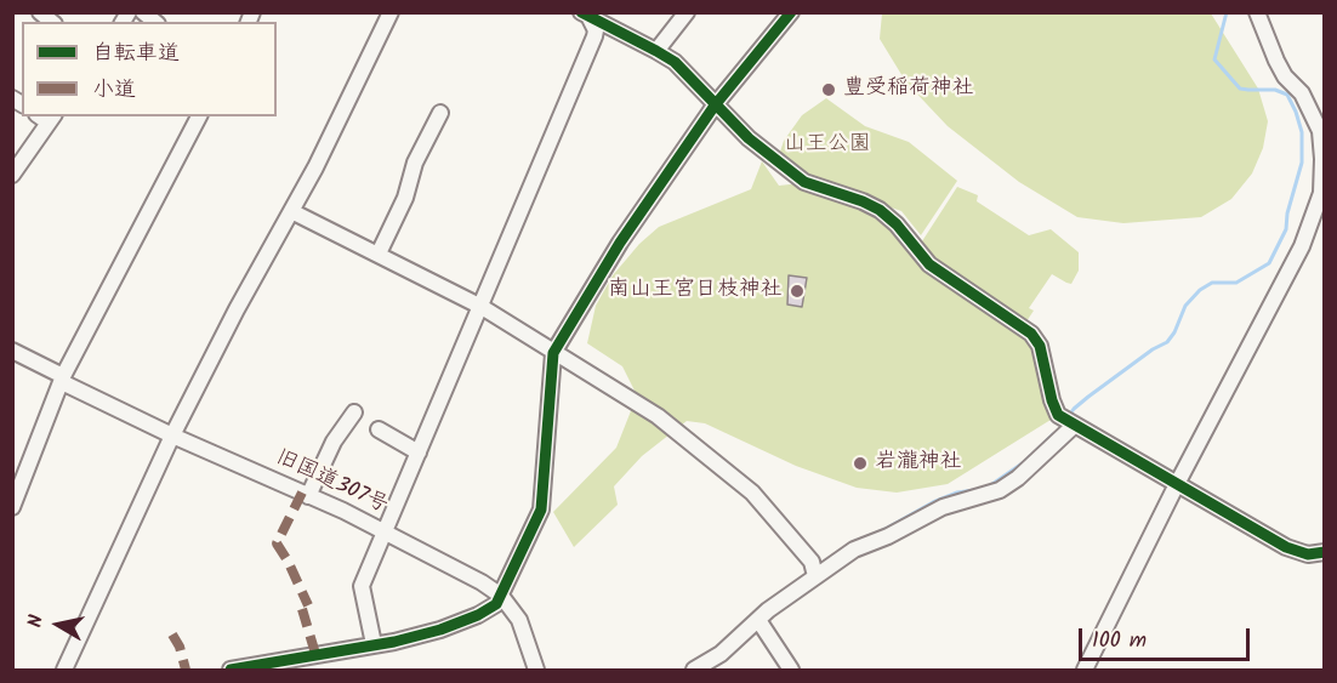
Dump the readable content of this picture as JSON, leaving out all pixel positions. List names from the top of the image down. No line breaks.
{"streets":{"street":["旧国道307号"]},"parks":["山王公園"],"places":["豊受稲荷神社","南山王宮日枝神社","岩瀧神社"],"legend":["自転車道","小道"],"scale_bar":"100 m","north":"left"}
